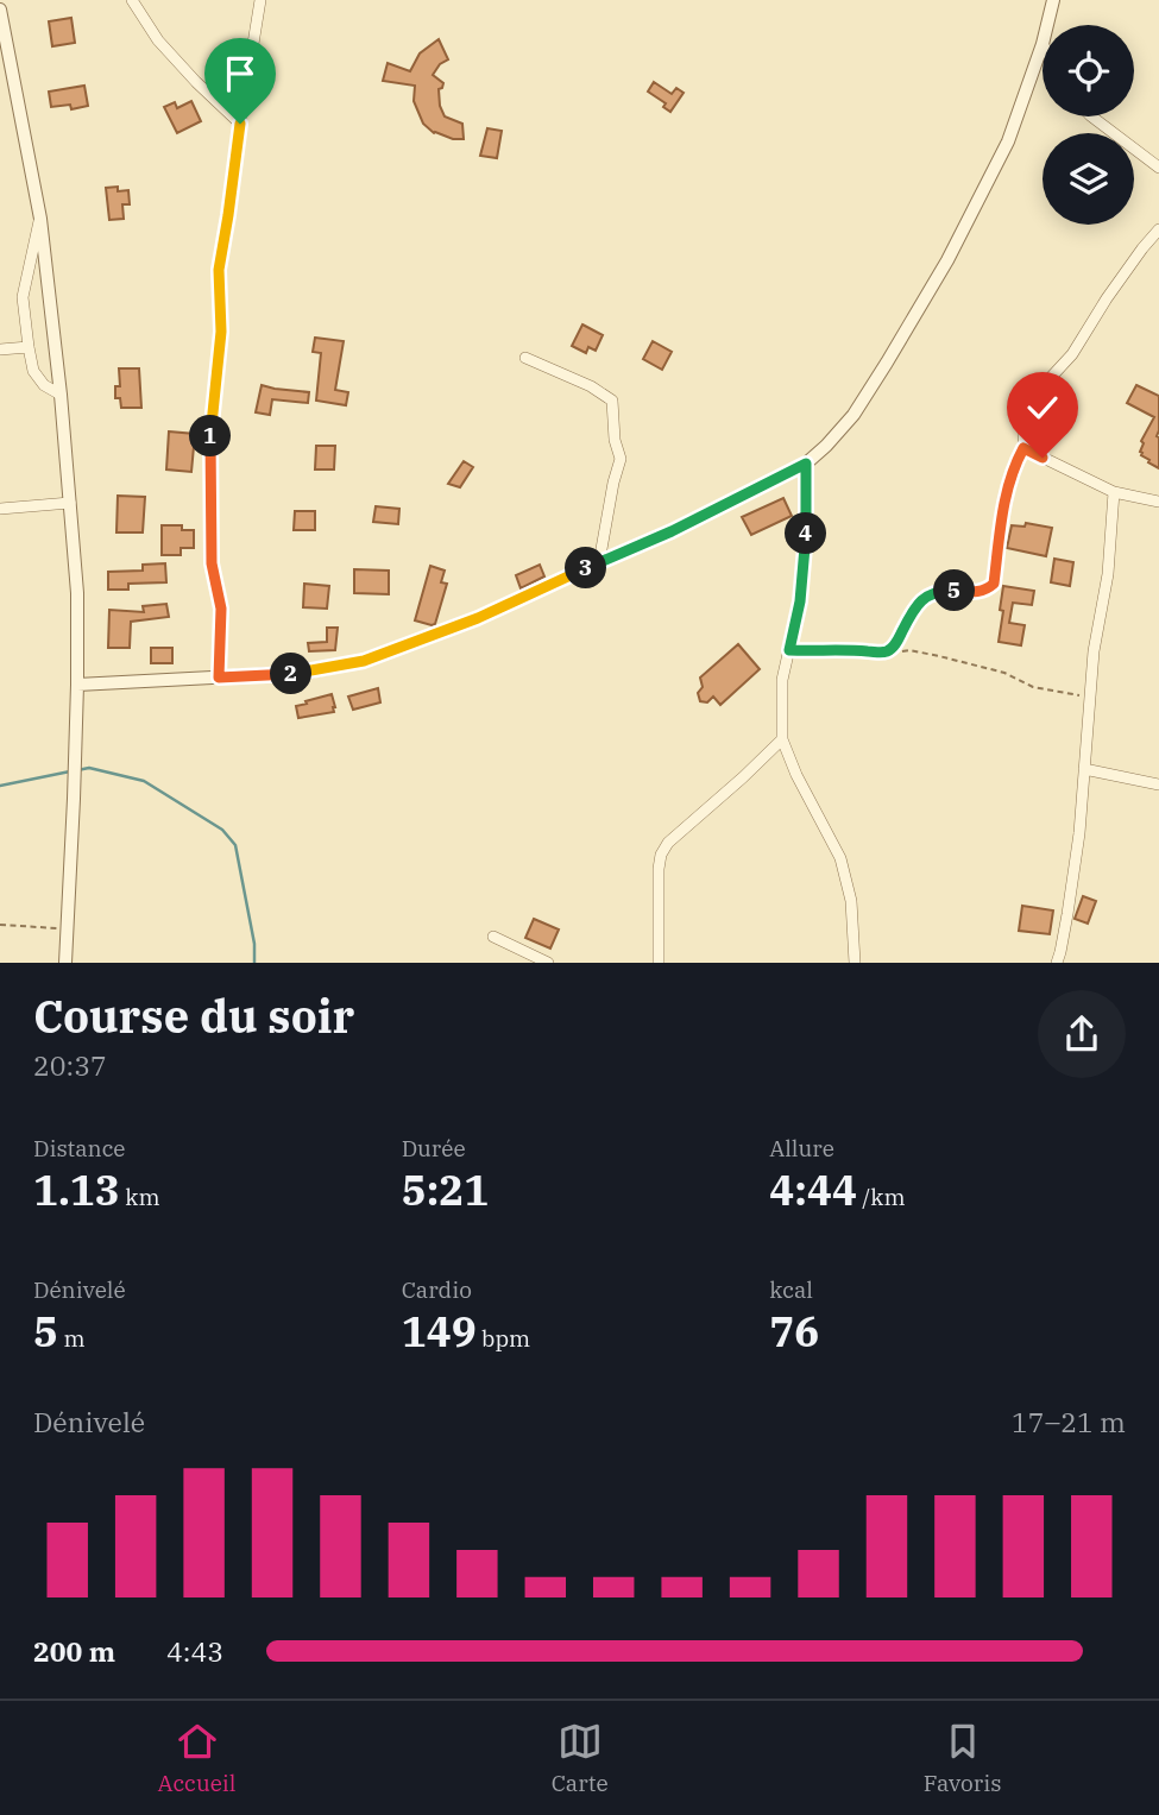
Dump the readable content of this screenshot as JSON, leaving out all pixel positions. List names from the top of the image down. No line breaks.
{"page":{"pins":["1","4","3","5","2"],"heading":["Course du soir","20:37"],"stats":[["Distance","1.13 km"],["Durée","5:21"],["Allure","4:44 /km"],["Dénivelé","5 m"],["Cardio","149 bpm"],["kcal","76"]],"chart":["Dénivelé","17–21 m"],"list":[{"name":"200 m","note":"4:43"}],"tabs":["Accueil","Carte","Favoris"]}}
